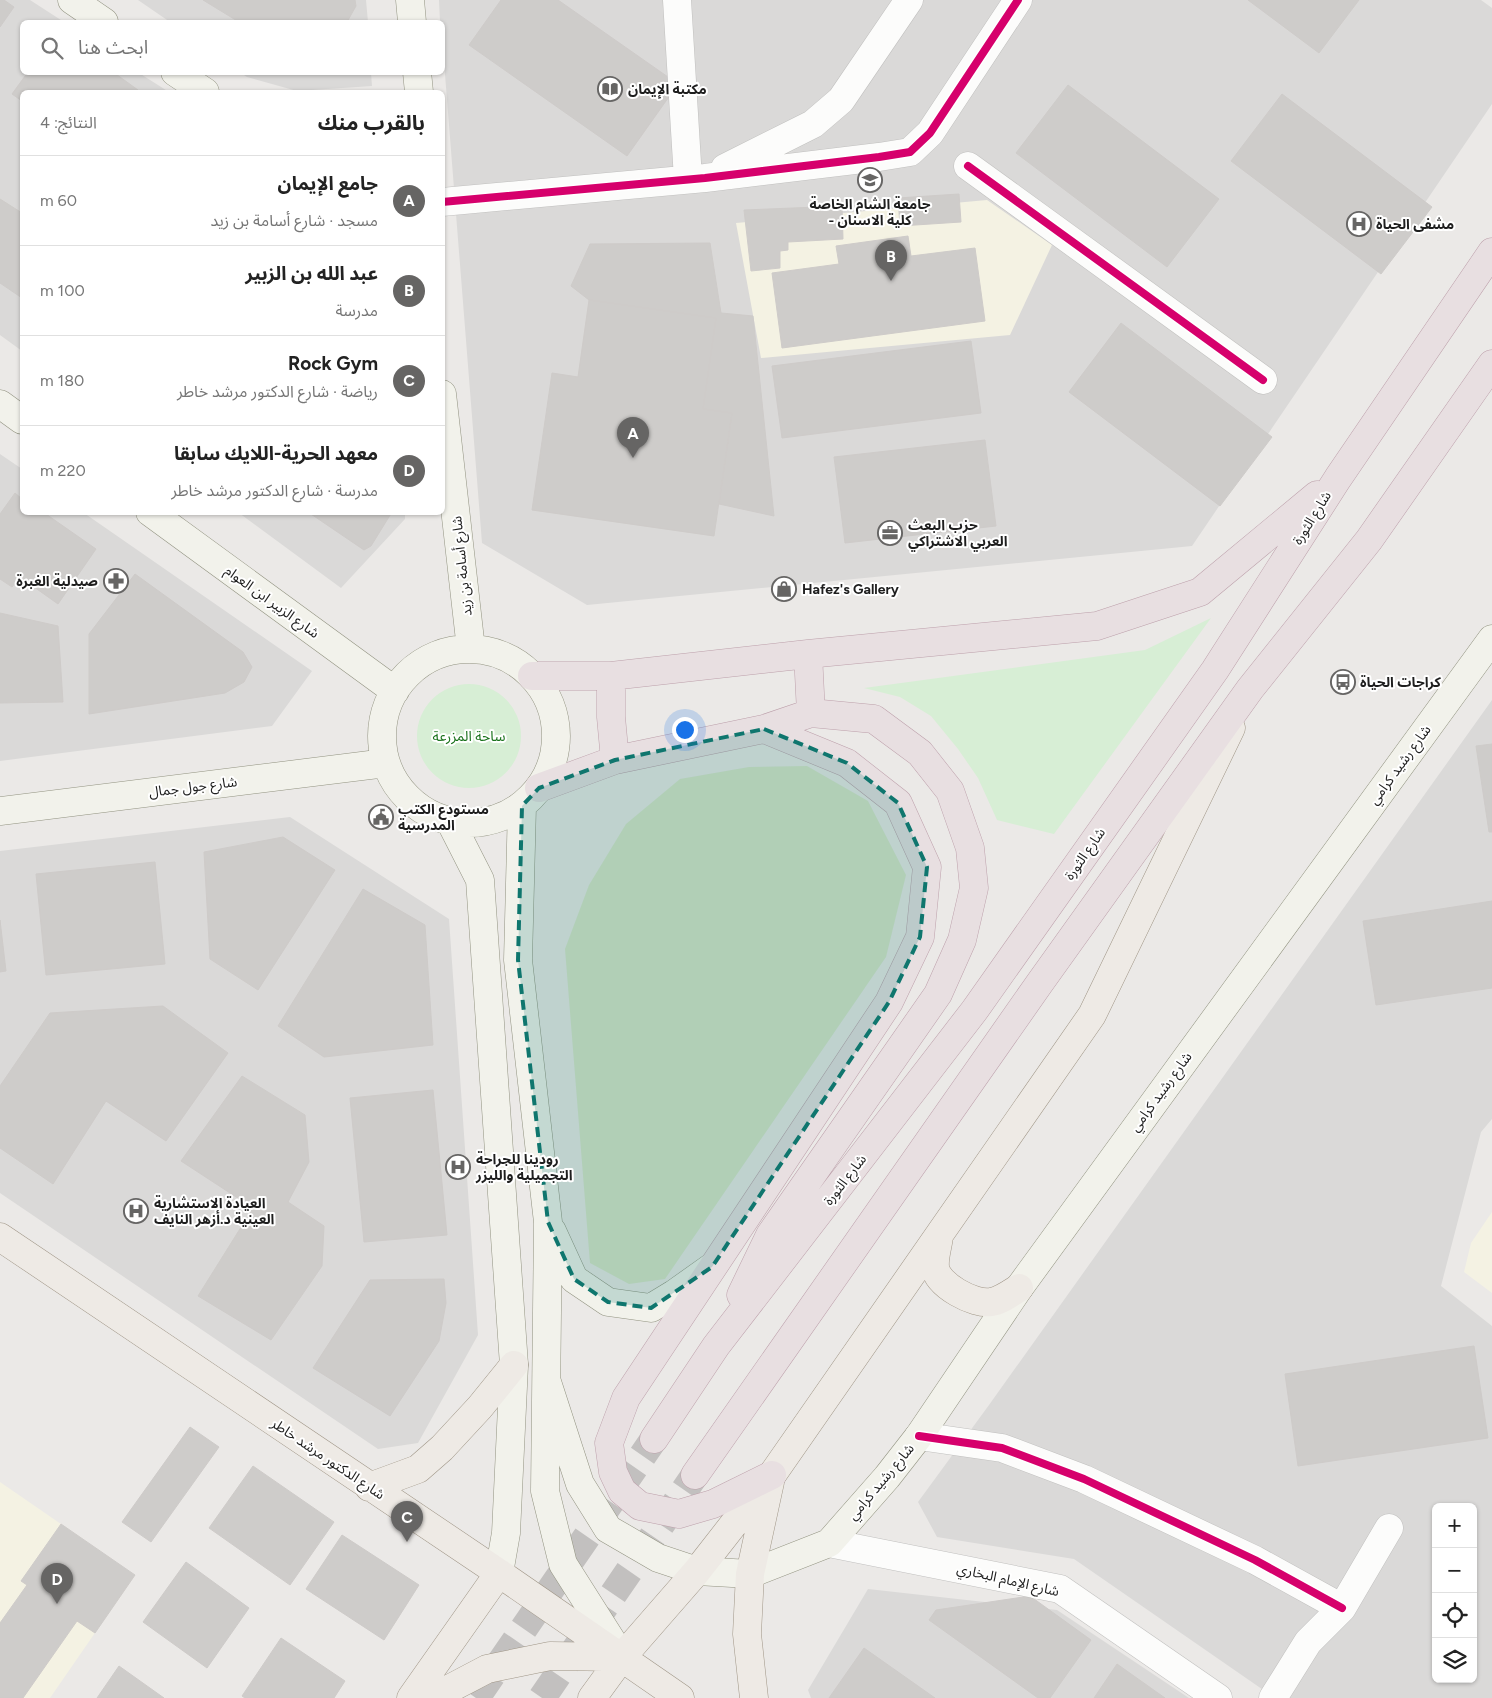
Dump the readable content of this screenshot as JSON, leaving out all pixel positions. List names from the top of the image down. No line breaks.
{"streets":{"highway":["شارع الثورة"],"main road":["شارع أسامة بن زيد","شارع الزبير ابن العوام","شارع رشيد كرامي","شارع جول جمال","شارع الدكتور مرشد خاطر"],"street":["شارع الإمام البخاري"]},"crossings":[["شارع أسامة بن زيد","شارع الزبير ابن العوام"],["شارع أسامة بن زيد","شارع جول جمال"],["شارع الزبير ابن العوام","شارع جول جمال"],["شارع رشيد كرامي","شارع الإمام البخاري"]],"parks":["ساحة المزرعة"],"places":{"library":["مكتبة الإيمان"],"school or university":["جامعة الشام الخاصة - كلية الاسنان"],"hospital":["مشفى الحياة","رودينا للجراحة التجميلية والليزر","العيادة الاستشارية العينية د.أزهر النايف"],"office":["حزب البعث العربي الاشتراكي"],"pharmacy":["صيدلية الغبرة"],"shop":["Hafez's Gallery"],"bus stop":["كراجات الحياة"],"public building":["مستودع الكتب المدرسية"]},"page":{"search":"ابحث هنا","heading":["بالقرب منك","النتائج: 4"],"list":[{"mark":"A","name":"جامع الإيمان","note":"مسجد · شارع أسامة بن زيد","value":"60 m"},{"mark":"B","name":"عبد الله بن الزبير","note":"مدرسة","value":"100 m"},{"mark":"C","name":"Rock Gym","note":"رياضة · شارع الدكتور مرشد خاطر","value":"180 m"},{"mark":"D","name":"معهد الحرية-اللايك سابقا","note":"مدرسة · شارع الدكتور مرشد خاطر","value":"220 m"}],"pins":["B","A","C","D"],"map_buttons":["+","−"]}}
